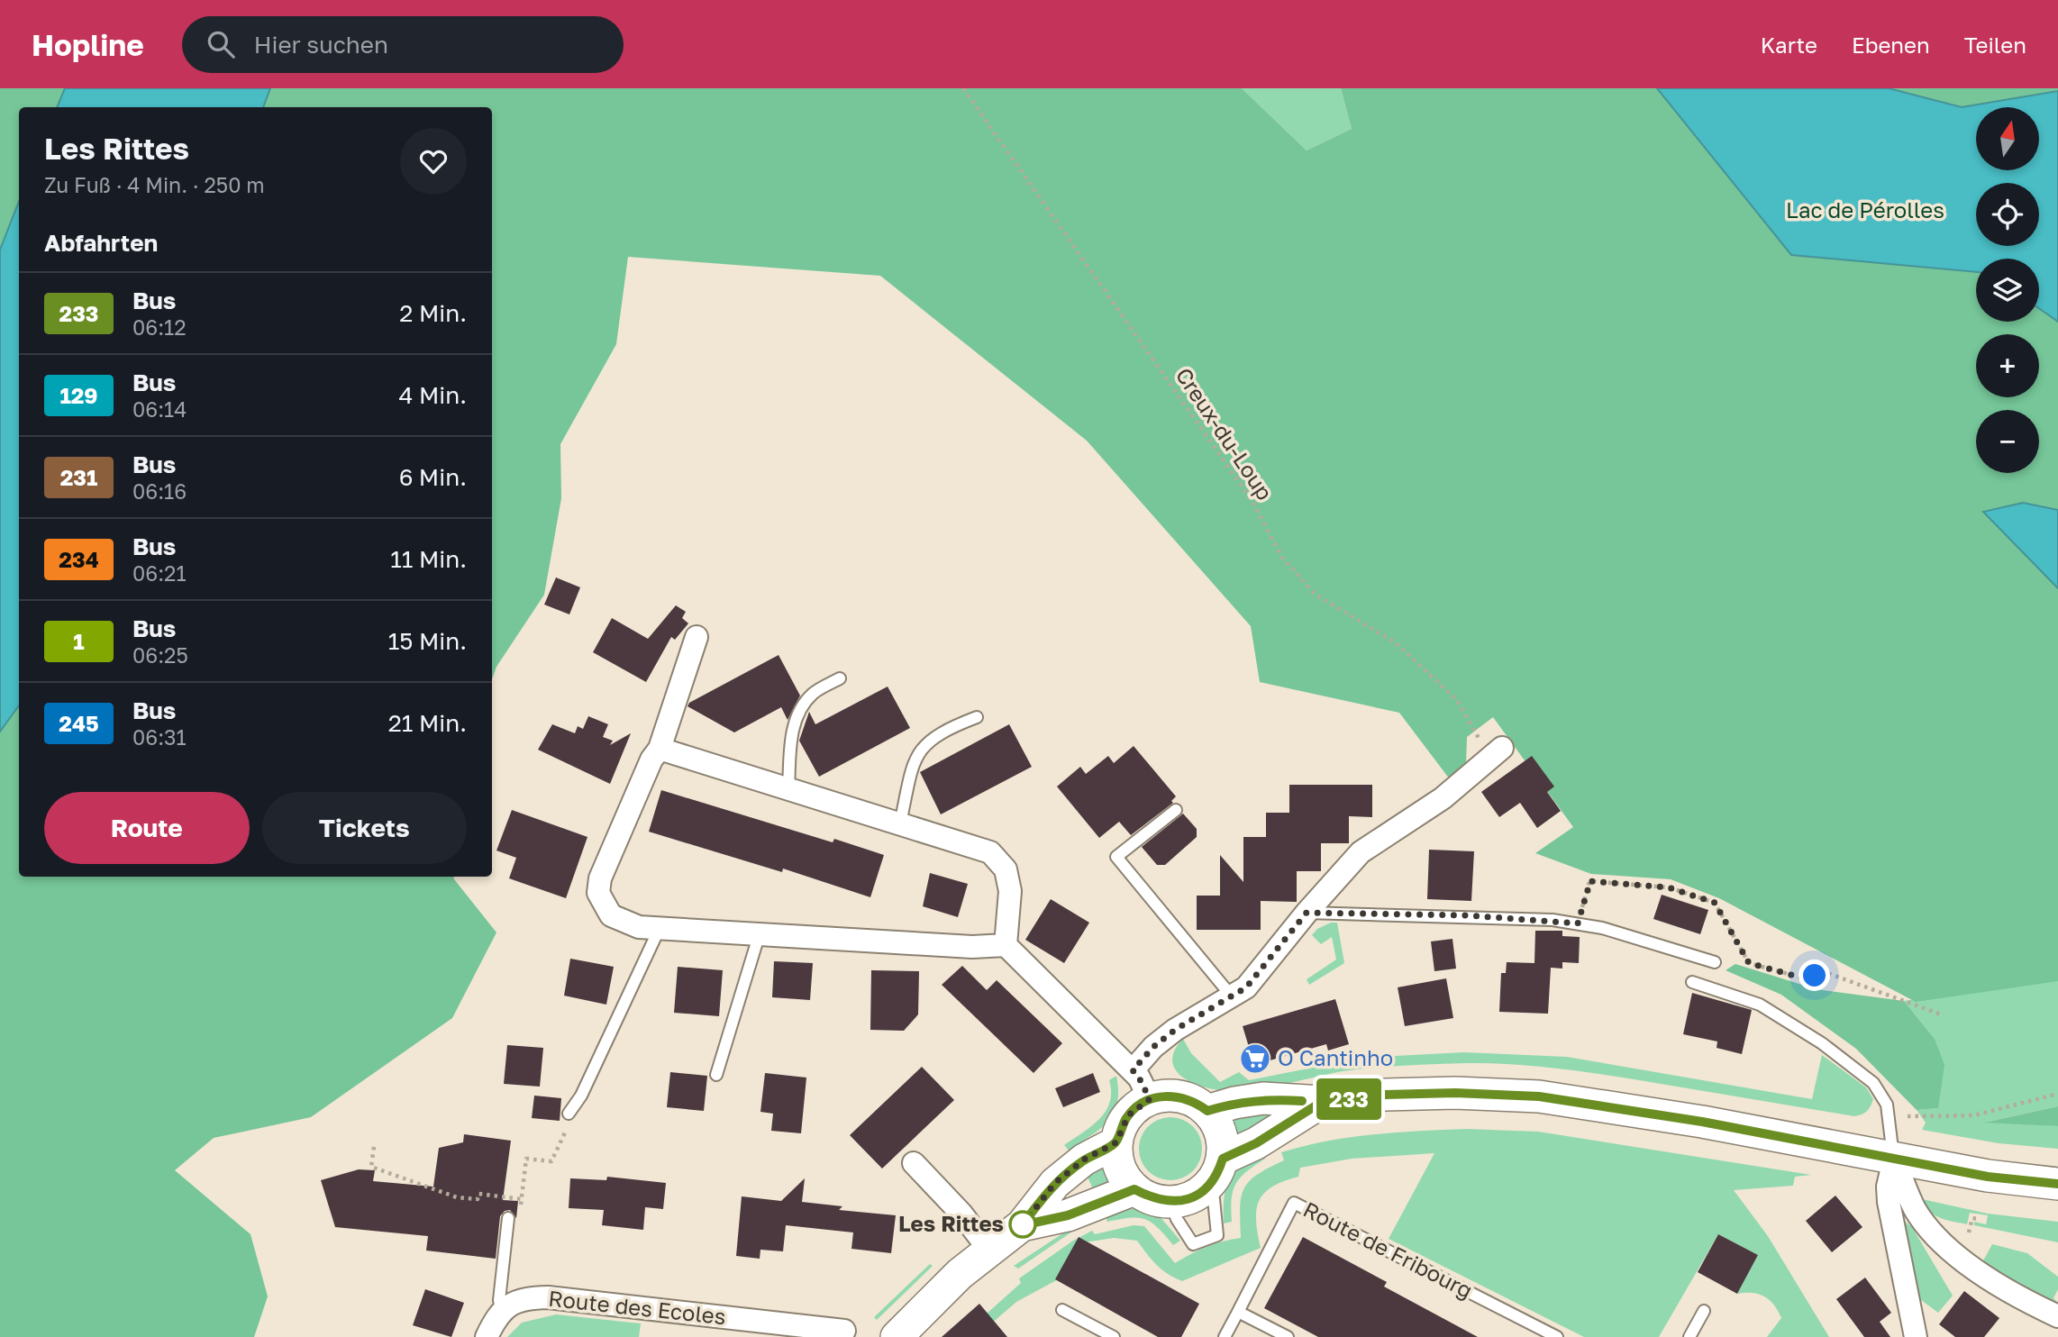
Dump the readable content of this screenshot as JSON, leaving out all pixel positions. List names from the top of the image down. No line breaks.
{"streets":{"street":["Route des Ecoles"],"lane":["Route de Fribourg"],"path":["Creux-du-Loup"]},"parks":["Lac de Pérolles"],"places":{"supermarket":["O Cantinho"],"other":["Les Rittes"]},"lines":["bus line 233"],"north":"top","page":{"header":"Hopline","search":"Hier suchen","nav":["Karte","Ebenen","Teilen"],"on_map":"233","map_buttons":["+","−"],"heading":[["Les Rittes","Zu Fuß · 4 Min. · 250 m"],"Abfahrten"],"list":[{"mark":"233","name":"Bus","note":"06:12","value":"2 Min."},{"mark":"129","name":"Bus","note":"06:14","value":"4 Min."},{"mark":"231","name":"Bus","note":"06:16","value":"6 Min."},{"mark":"234","name":"Bus","note":"06:21","value":"11 Min."},{"mark":"1","name":"Bus","note":"06:25","value":"15 Min."},{"mark":"245","name":"Bus","note":"06:31","value":"21 Min."}],"buttons":["Route","Tickets"]}}
